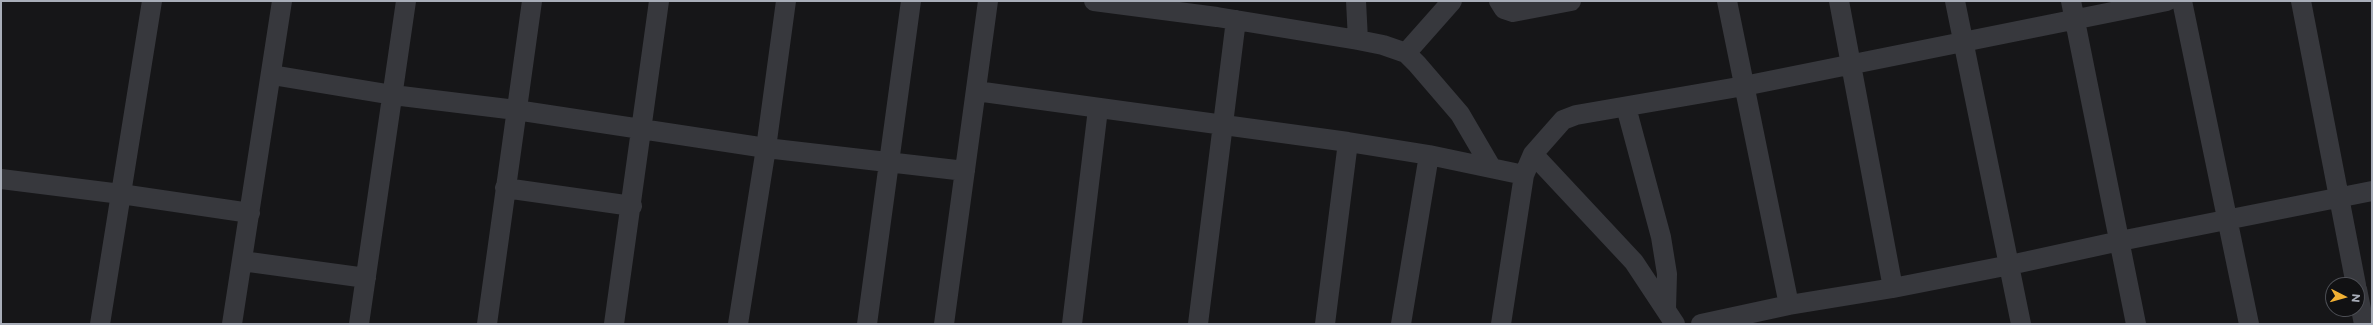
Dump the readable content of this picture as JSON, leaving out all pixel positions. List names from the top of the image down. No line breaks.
{"north":"right"}
